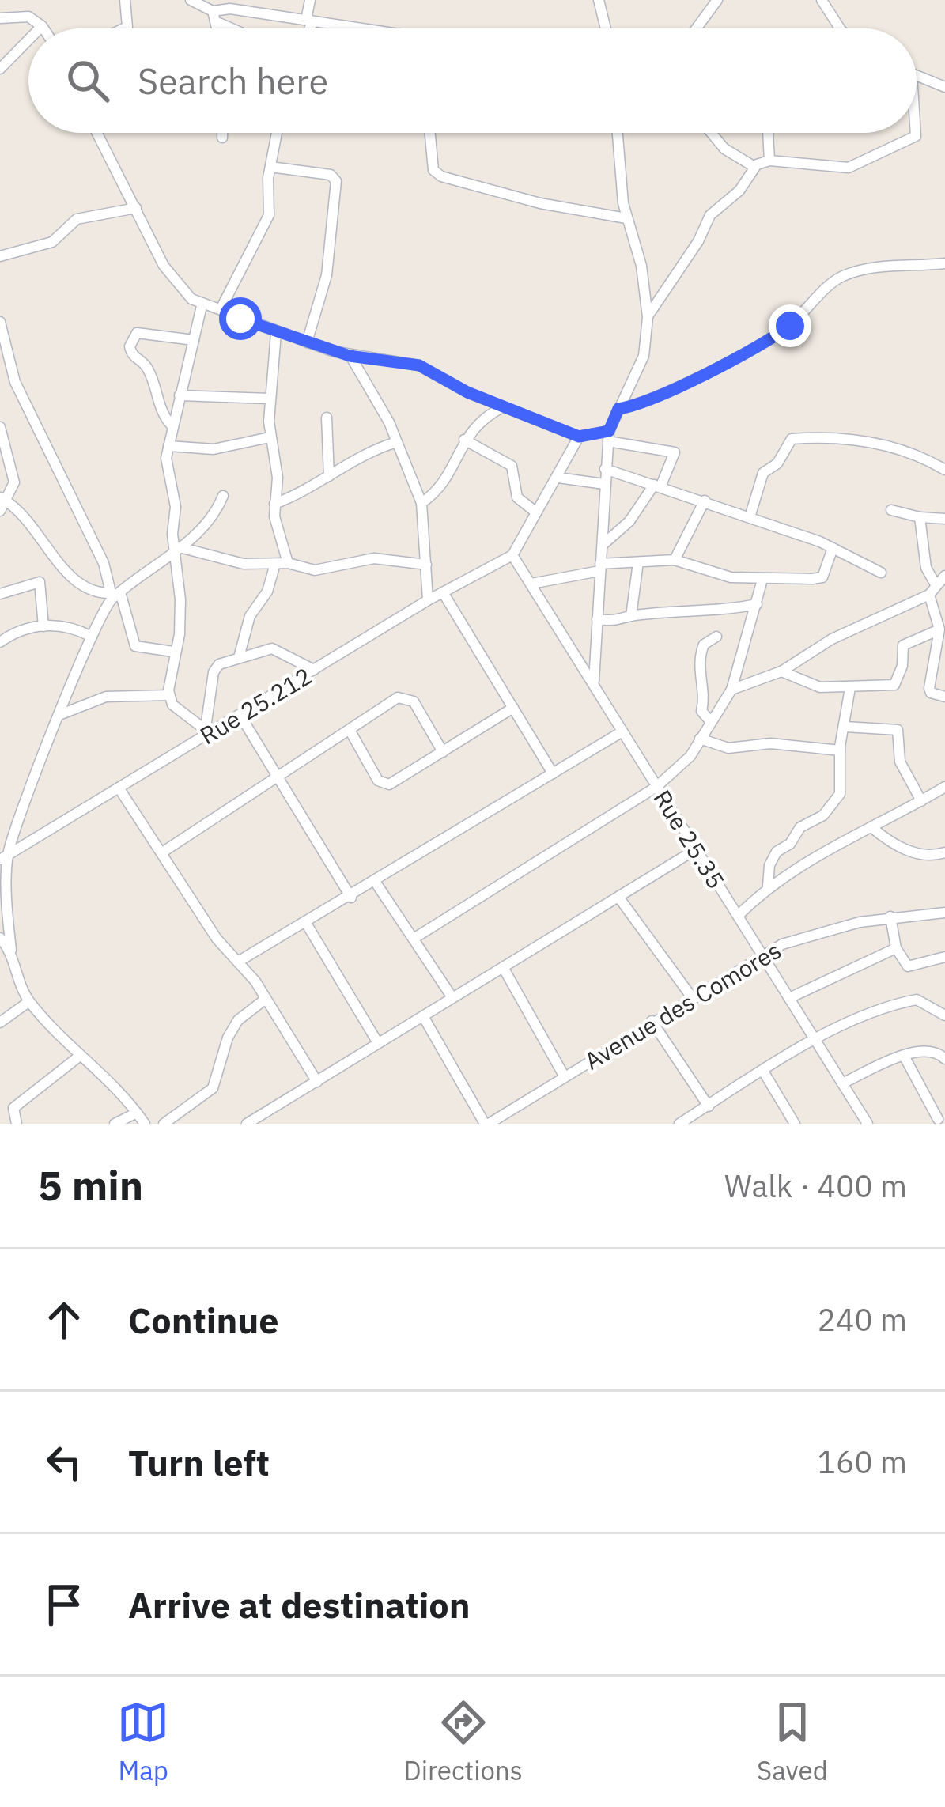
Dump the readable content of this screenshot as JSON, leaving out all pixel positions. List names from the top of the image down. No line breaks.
{"streets":{"street":["Rue 25.212","Rue 25.35","Avenue des Comores"]},"crossings":[["Rue 25.212","Rue 25.35"],["Rue 25.35","Avenue des Comores"]],"page":{"search":"Search here","heading":["5 min","Walk · 400 m"],"list":[["Continue","240 m"],["Turn left","160 m"],"Arrive at destination"],"nav":["Map","Directions","Saved"]}}
